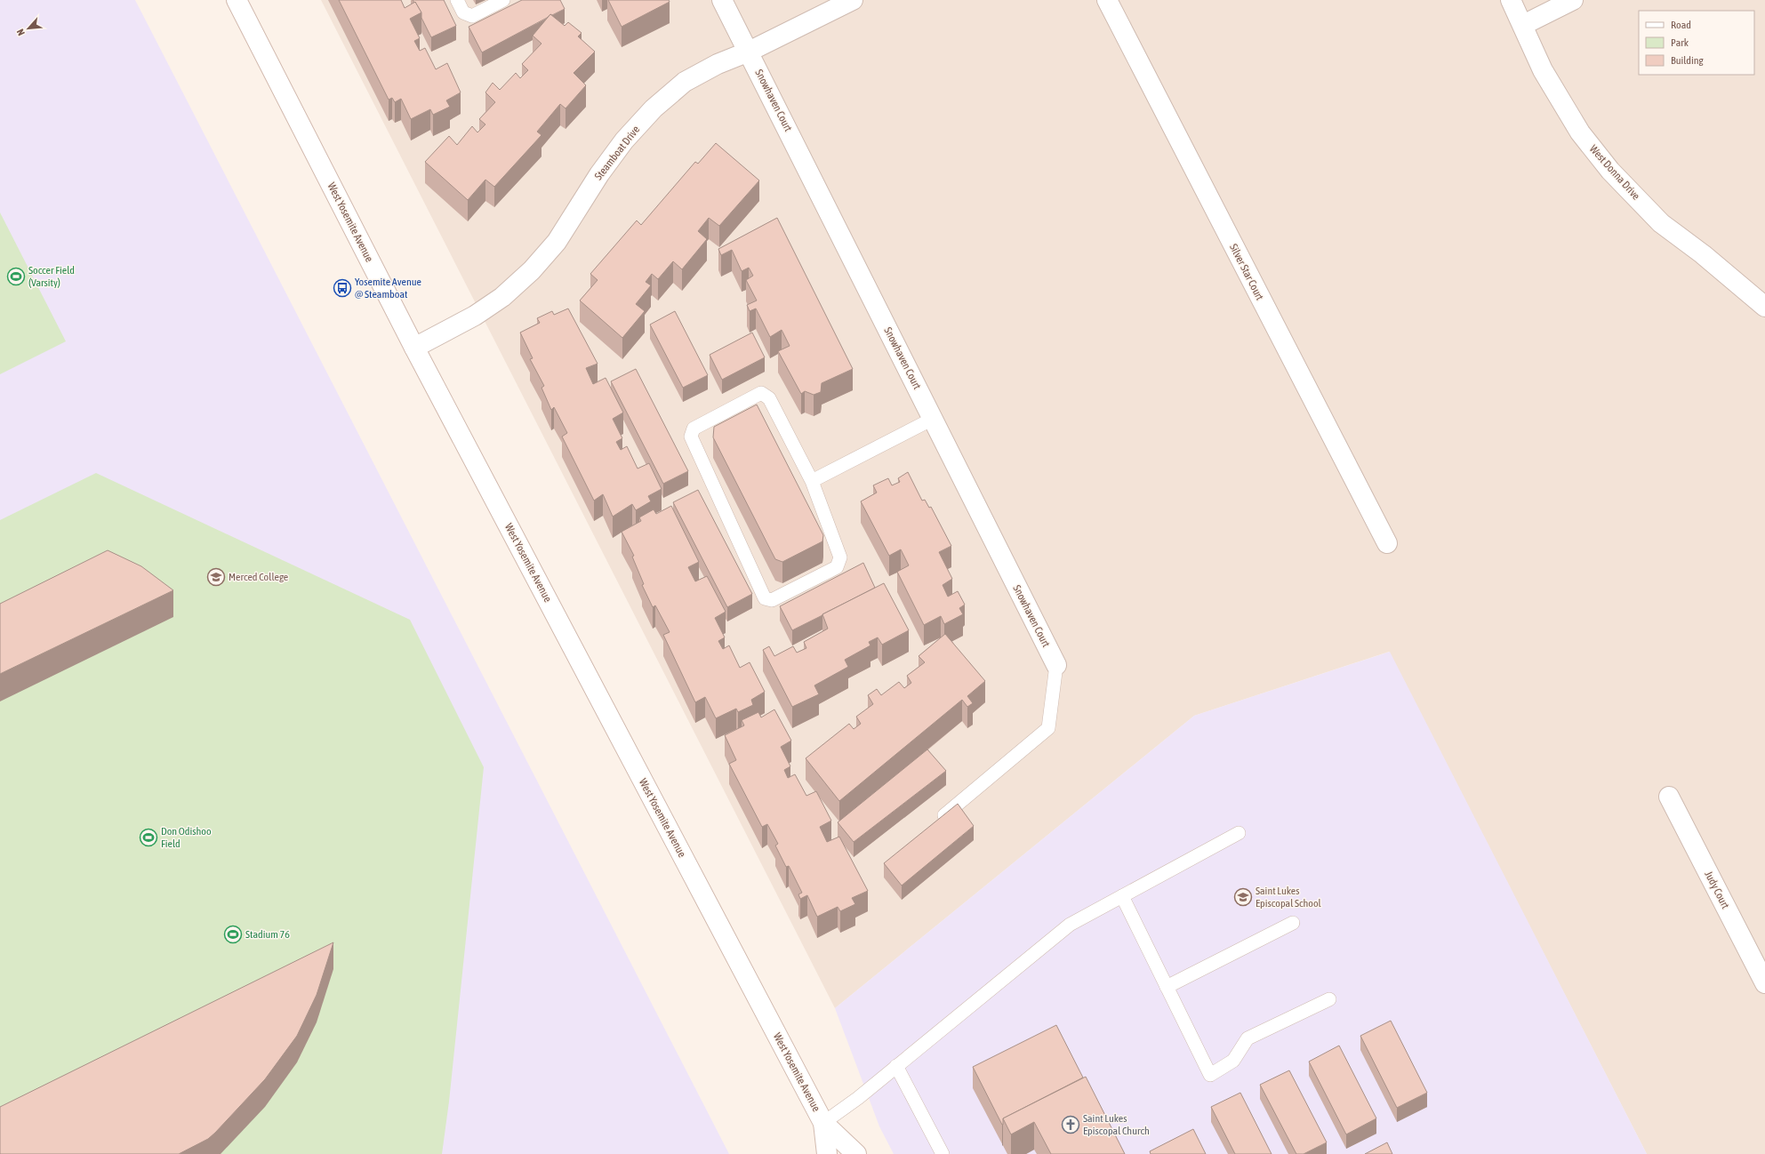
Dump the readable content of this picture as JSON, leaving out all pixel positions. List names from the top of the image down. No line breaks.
{"streets":{"street":["Snowhaven Court","Steamboat Drive","West Donna Drive","West Yosemite Avenue","Silver Star Court","Judy Court"]},"crossings":[["Snowhaven Court","Steamboat Drive"],["Steamboat Drive","West Yosemite Avenue"]],"places":{"sports":["Soccer Field (Varsity)","Don Odishoo Field","Stadium 76"],"bus stop":["Yosemite Avenue @ Steamboat"],"school or university":["Merced College","Saint Lukes Episcopal School"],"church":["Saint Lukes Episcopal Church"]},"legend":["Road","Park","Building"],"north":"bottom left"}
